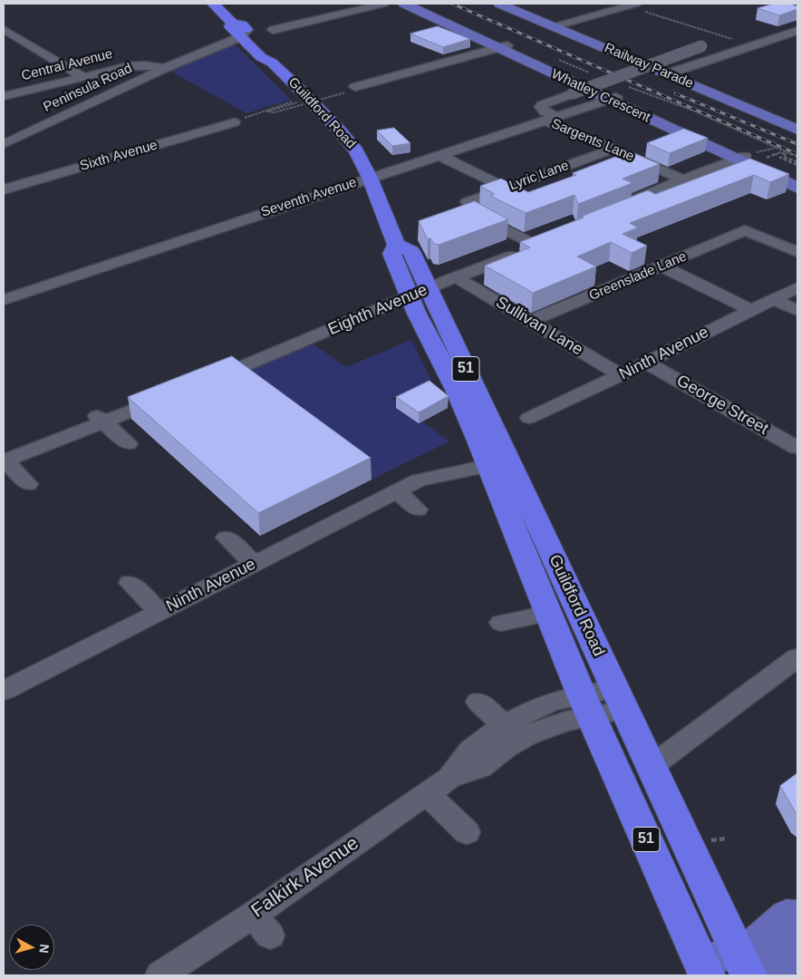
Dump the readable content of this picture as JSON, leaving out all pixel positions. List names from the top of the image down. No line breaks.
{"streets":{"highway":["Guildford Road","51"],"main road":["Railway Parade","Whatley Crescent"],"street":["Central Avenue","Peninsula Road","Sargents Lane","Sixth Avenue","Lyric Lane","Seventh Avenue","Greenslade Lane","Eighth Avenue","Sullivan Lane","Ninth Avenue","George Street","Falkirk Avenue"]},"crossings":[["Central Avenue","Peninsula Road"],["Peninsula Road","Guildford Road"],["Whatley Crescent","Seventh Avenue"],["Guildford Road","Seventh Avenue"],["Guildford Road","Eighth Avenue"],["Guildford Road","Ninth Avenue"],["Guildford Road","Falkirk Avenue"],["Sargents Lane","Lyric Lane"],["Sargents Lane","Seventh Avenue"],["Lyric Lane","Eighth Avenue"],["Greenslade Lane","Sullivan Lane"],["Eighth Avenue","Sullivan Lane"],["Sullivan Lane","Ninth Avenue"],["Ninth Avenue","George Street"]],"north":"right"}
